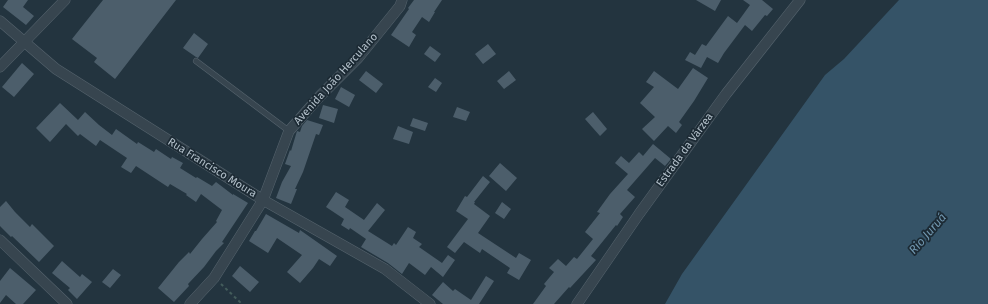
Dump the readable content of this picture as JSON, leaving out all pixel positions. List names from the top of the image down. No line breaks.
{"streets":{"street":["Avenida João Herculano","Estrada da Várzea","Rua Francisco Moura"]},"crossings":[["Avenida João Herculano","Rua Francisco Moura"]],"water":["Rio Juruá"]}
